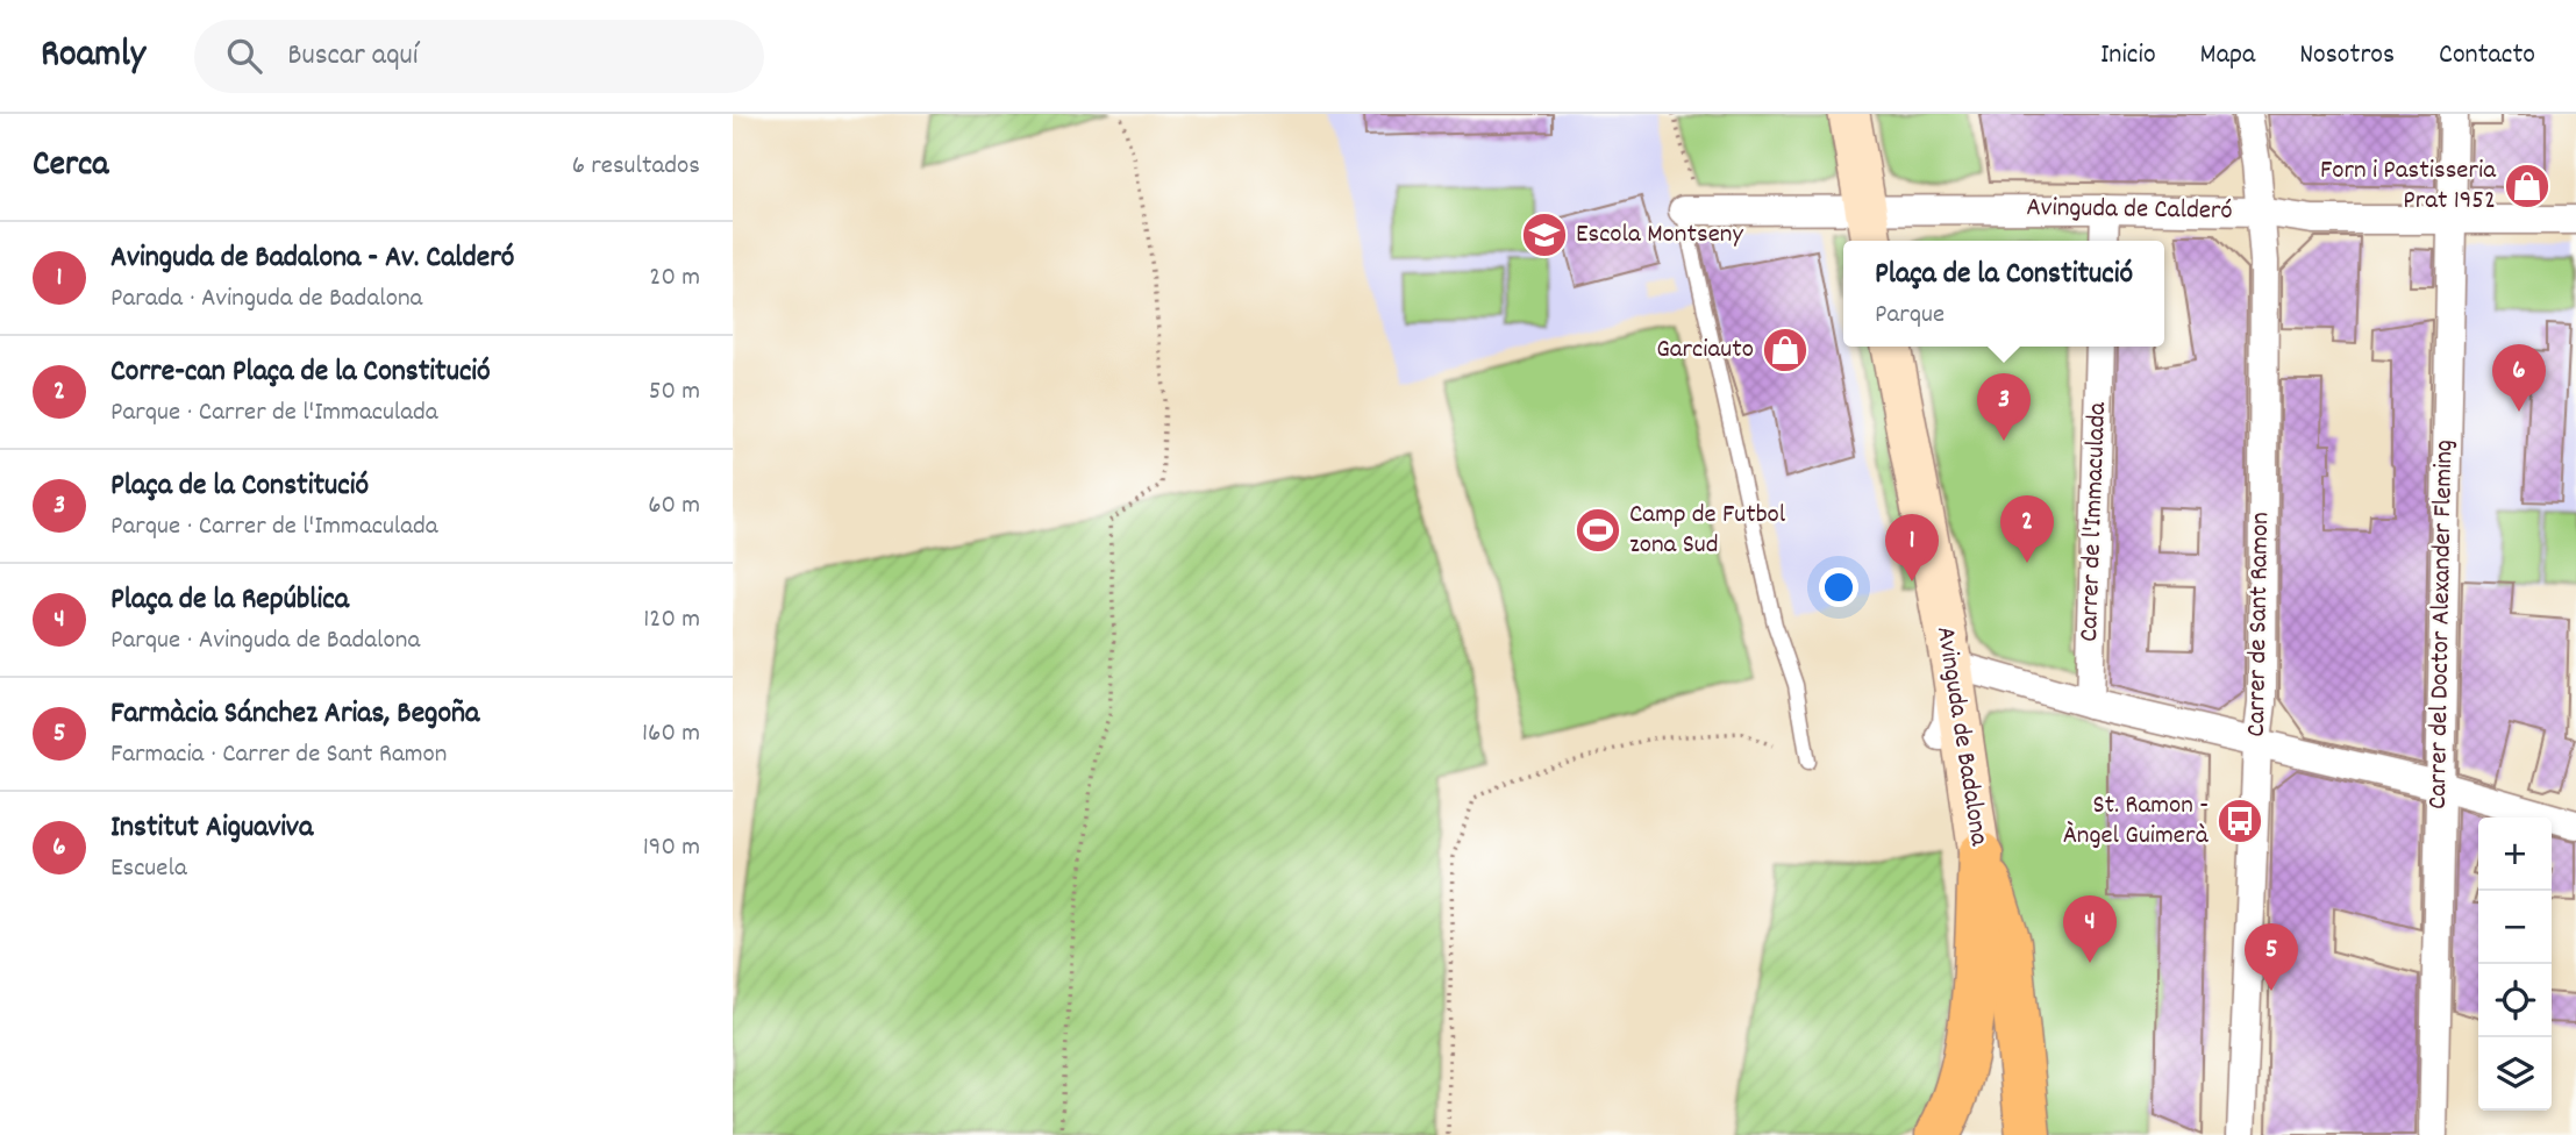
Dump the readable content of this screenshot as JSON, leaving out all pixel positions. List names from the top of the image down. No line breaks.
{"streets":{"street":["Avinguda de Calderó","Carrer de l'Immaculada","Carrer de Sant Ramon","Carrer del Doctor Alexander Fleming","Avinguda de Badalona"]},"crossings":[["Avinguda de Calderó","Carrer de Sant Ramon"],["Avinguda de Calderó","Carrer del Doctor Alexander Fleming"]],"places":{"shop":["Forn i Pastisseria Prat 1952","Garciauto"],"school or university":["Escola Montseny"],"sports":["Camp de Futbol zona Sud"],"bus stop":["St. Ramon - Àngel Guimerà"]},"page":{"header":"Roamly","search":"Buscar aquí","nav":["Inicio","Mapa","Nosotros","Contacto"],"heading":["Cerca","6 resultados"],"list":[{"mark":"1","name":"Avinguda de Badalona - Av. Calderó","note":"Parada · Avinguda de Badalona","value":"20 m"},{"mark":"2","name":"Corre-can Plaça de la Constitució","note":"Parque · Carrer de l'Immaculada","value":"50 m"},{"mark":"3","name":"Plaça de la Constitució","note":"Parque · Carrer de l'Immaculada","value":"60 m"},{"mark":"4","name":"Plaça de la República","note":"Parque · Avinguda de Badalona","value":"120 m"},{"mark":"5","name":"Farmàcia Sánchez Arias, Begoña","note":"Farmacia · Carrer de Sant Ramon","value":"160 m"},{"mark":"6","name":"Institut Aiguaviva","note":"Escuela","value":"190 m"}],"popup":["Plaça de la Constitució","Parque"],"pins":["6","3","2","1","4","5"],"map_buttons":["+","−"]}}
